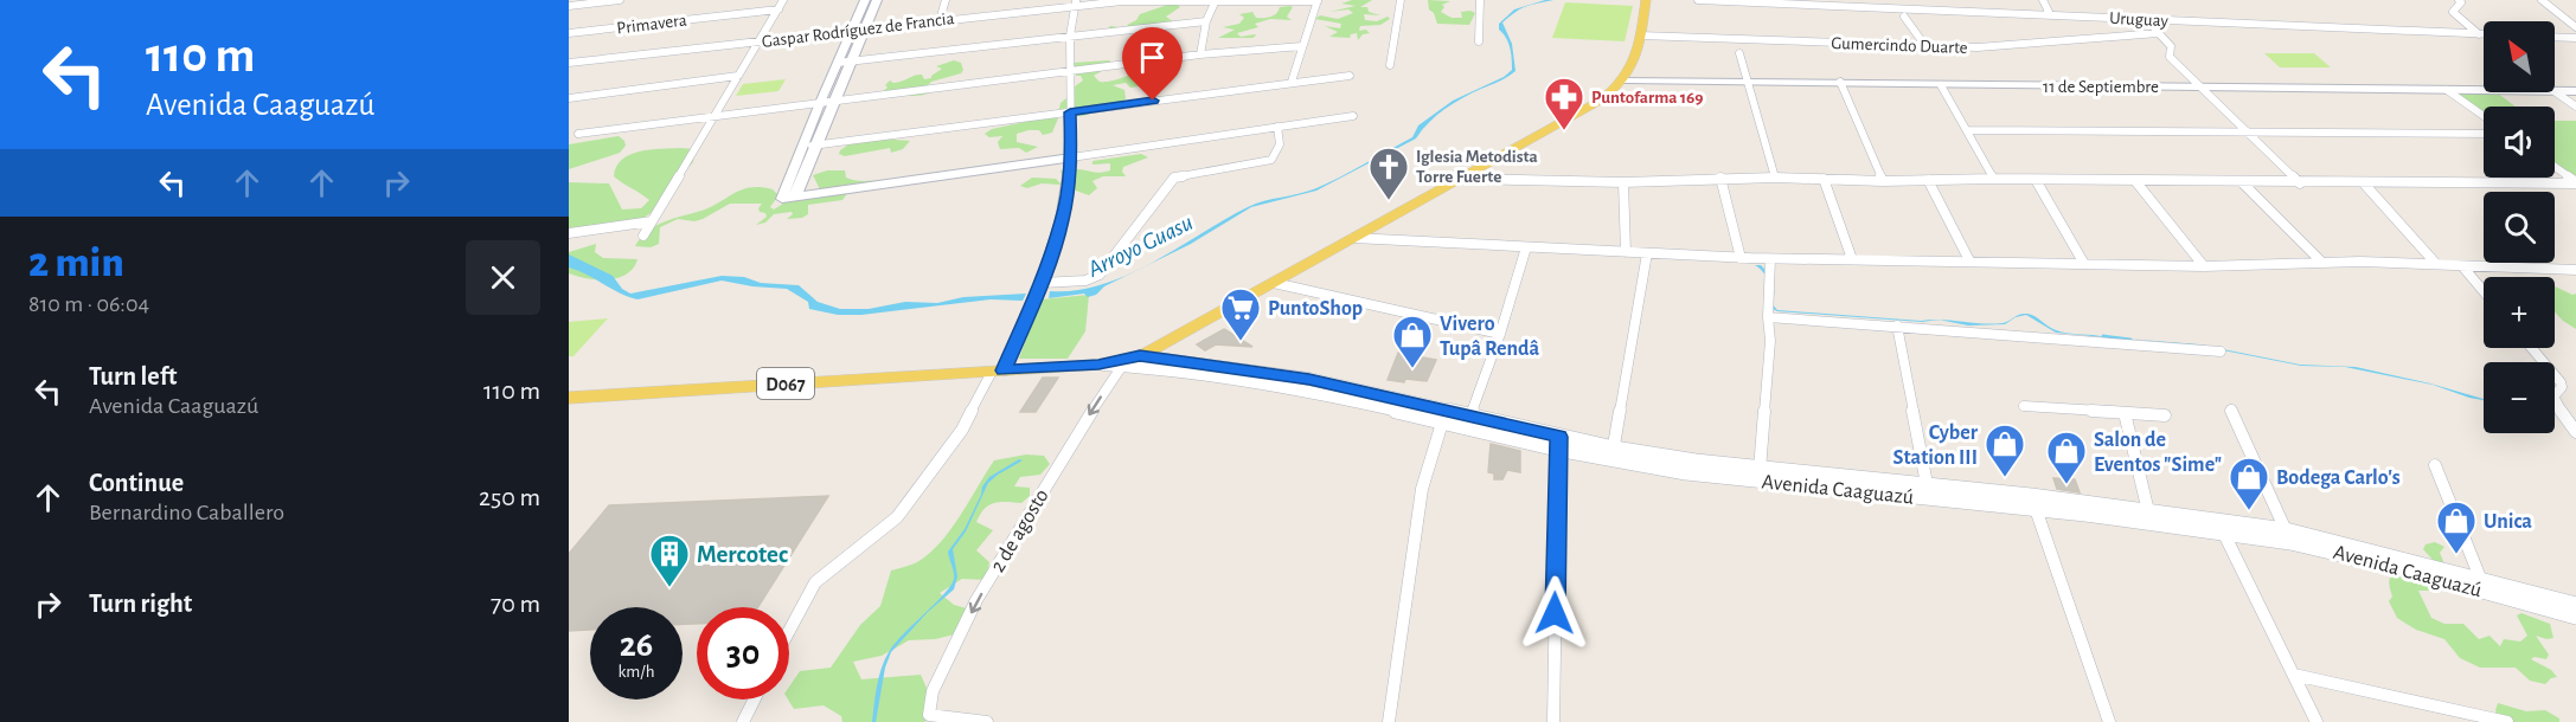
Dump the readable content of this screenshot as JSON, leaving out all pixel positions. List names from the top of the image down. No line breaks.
{"streets":{"main road":["11 de Septiembre","D067"],"street":["Uruguay","Primavera","Gaspar Rodríguez de Francia","Gumercindo Duarte","Avenida Caaguazú","2 de agosto"]},"crossings":[["11 de Septiembre","D067"],["D067","Avenida Caaguazú"],["D067","2 de agosto"],["Avenida Caaguazú","2 de agosto"]],"one_way":["2 de agosto"],"water":["Arroyo Guasu"],"places":{"pharmacy":["Puntofarma 169"],"church":["Iglesia Metodista Torre Fuerte"],"supermarket":["PuntoShop"],"shop":["Vivero Tupâ Rendâ","Cyber Station III","Salon de Eventos \"Sime\"","Bodega Carlo's","Unica"],"building":["Mercotec"]},"north":"top left","page":{"turn":["110 m","Avenida Caaguazú"],"map_buttons":["+","−"],"heading":["2 min","810 m · 06:04"],"list":[{"name":"Turn left","note":"Avenida Caaguazú","value":"110 m"},{"name":"Continue","note":"Bernardino Caballero","value":"250 m"},{"name":"Turn right","value":"70 m"}],"speed":"26 km/h","limit":"30"}}
